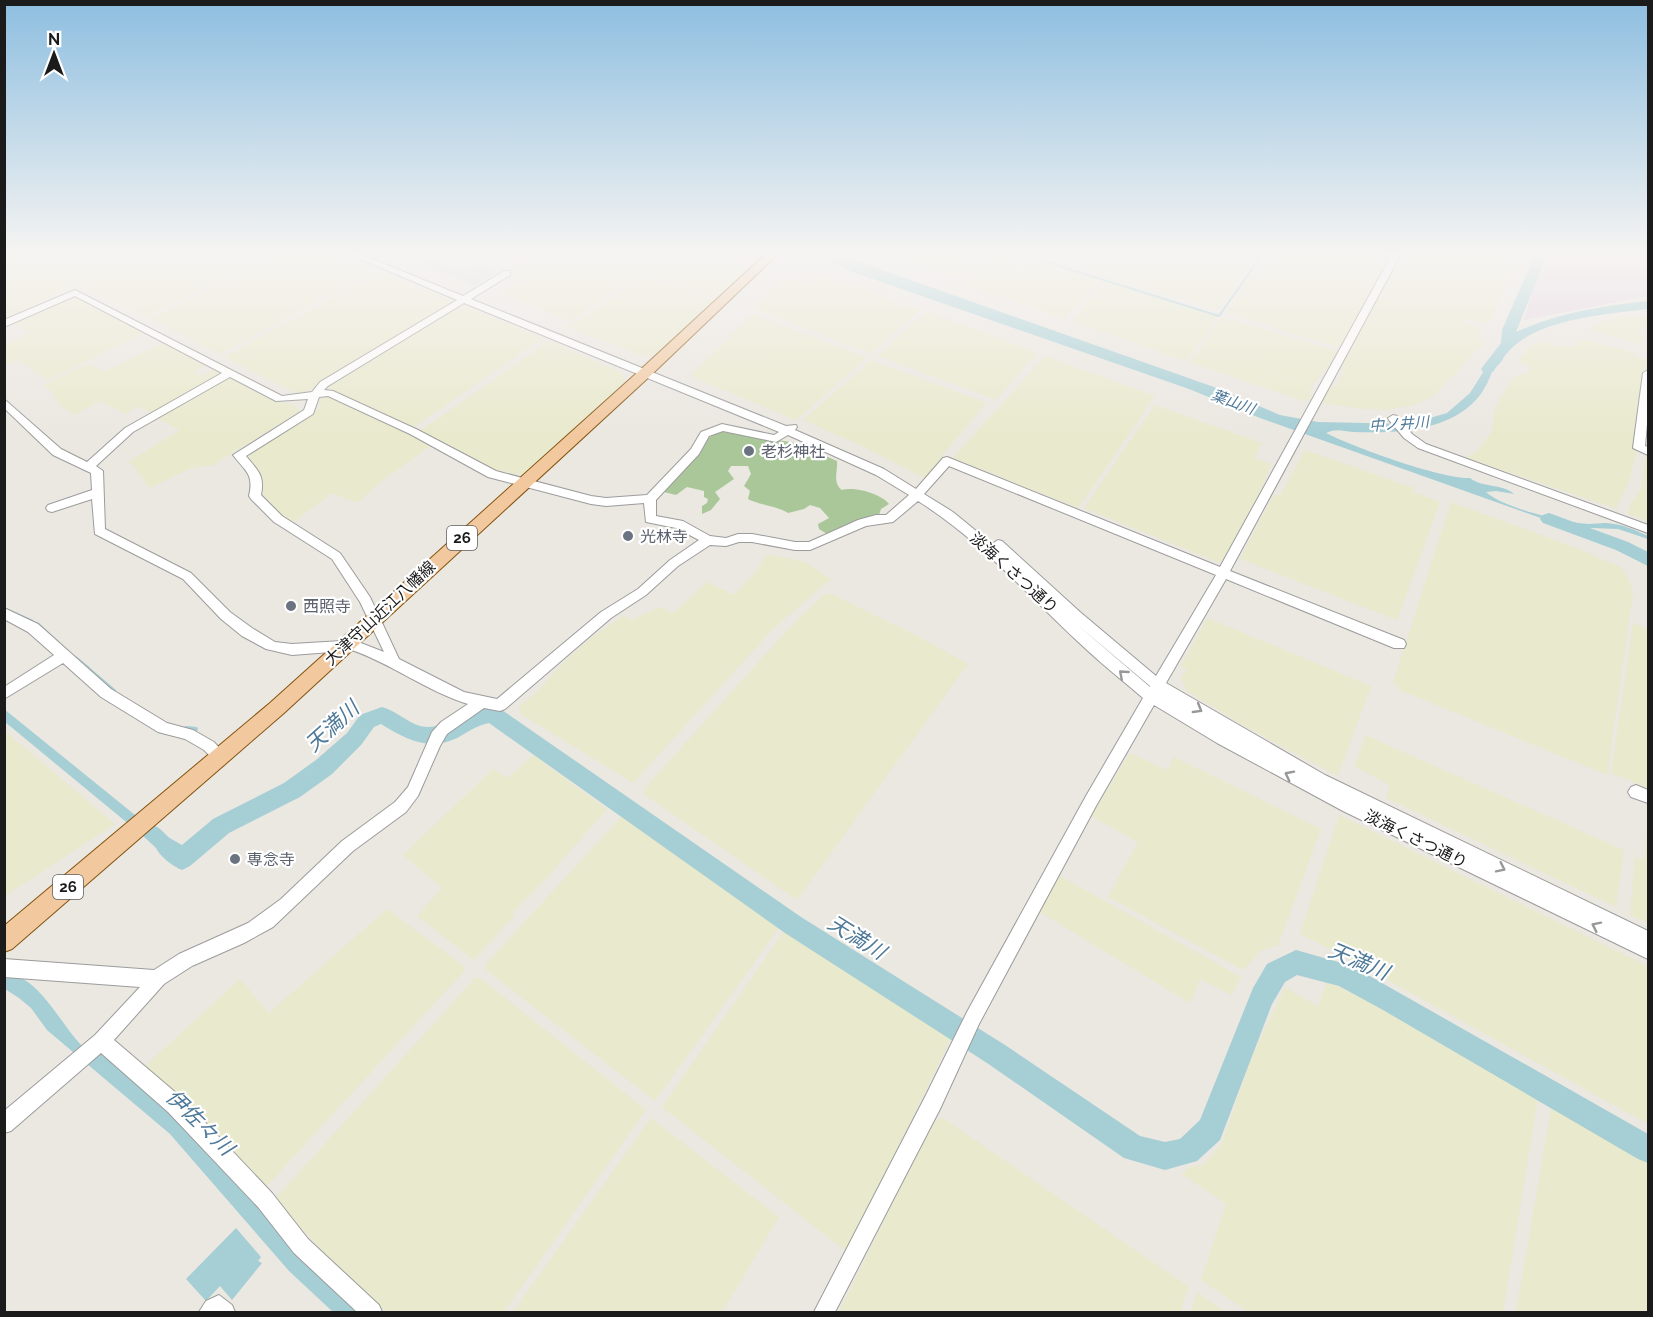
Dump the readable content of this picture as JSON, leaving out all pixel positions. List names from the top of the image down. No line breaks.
{"streets":{"main road":["26","大津守山近江八幡線"],"street":["淡海くさつ通り"]},"crossings":[["淡海くさつ通り","大津守山近江八幡線"]],"water":["葉山川","中ノ井川","天満川","伊佐々川"],"places":["老杉神社","光林寺","西照寺","専念寺"],"north":"top"}
